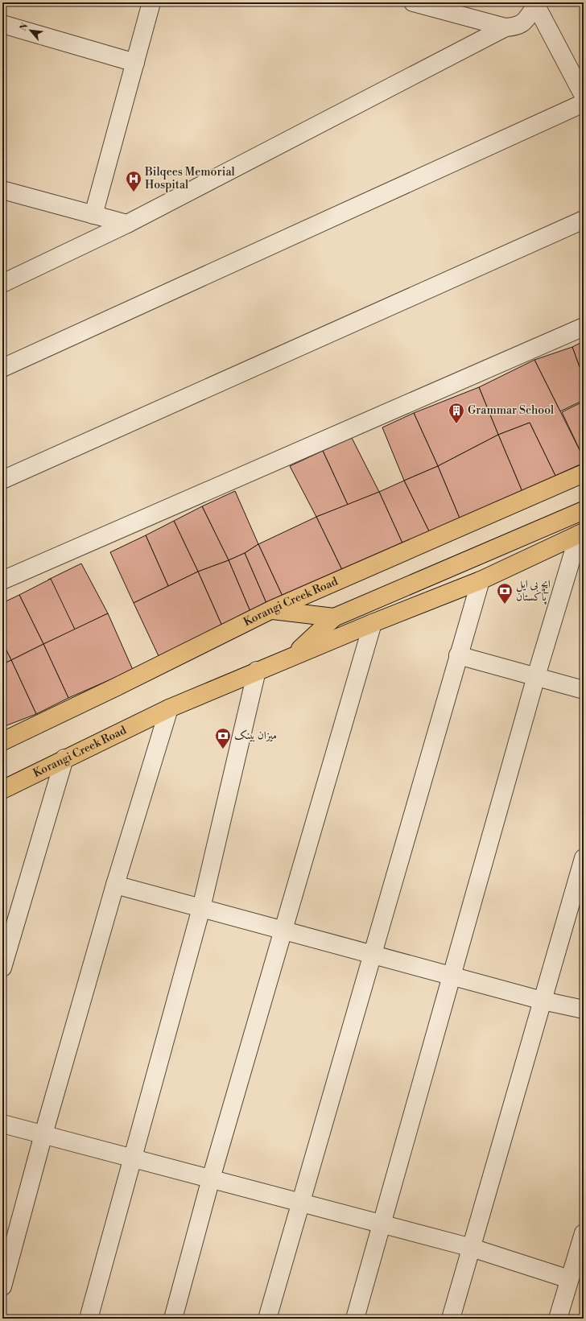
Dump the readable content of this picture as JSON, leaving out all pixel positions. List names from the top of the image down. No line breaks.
{"streets":{"main road":["Korangi Creek Road"]},"places":{"hospital":["Bilqees Memorial Hospital"],"building":["Grammar School"],"bank":["ایچ بی ایل پاکستان","میزان بینک"]},"north":"top left"}
